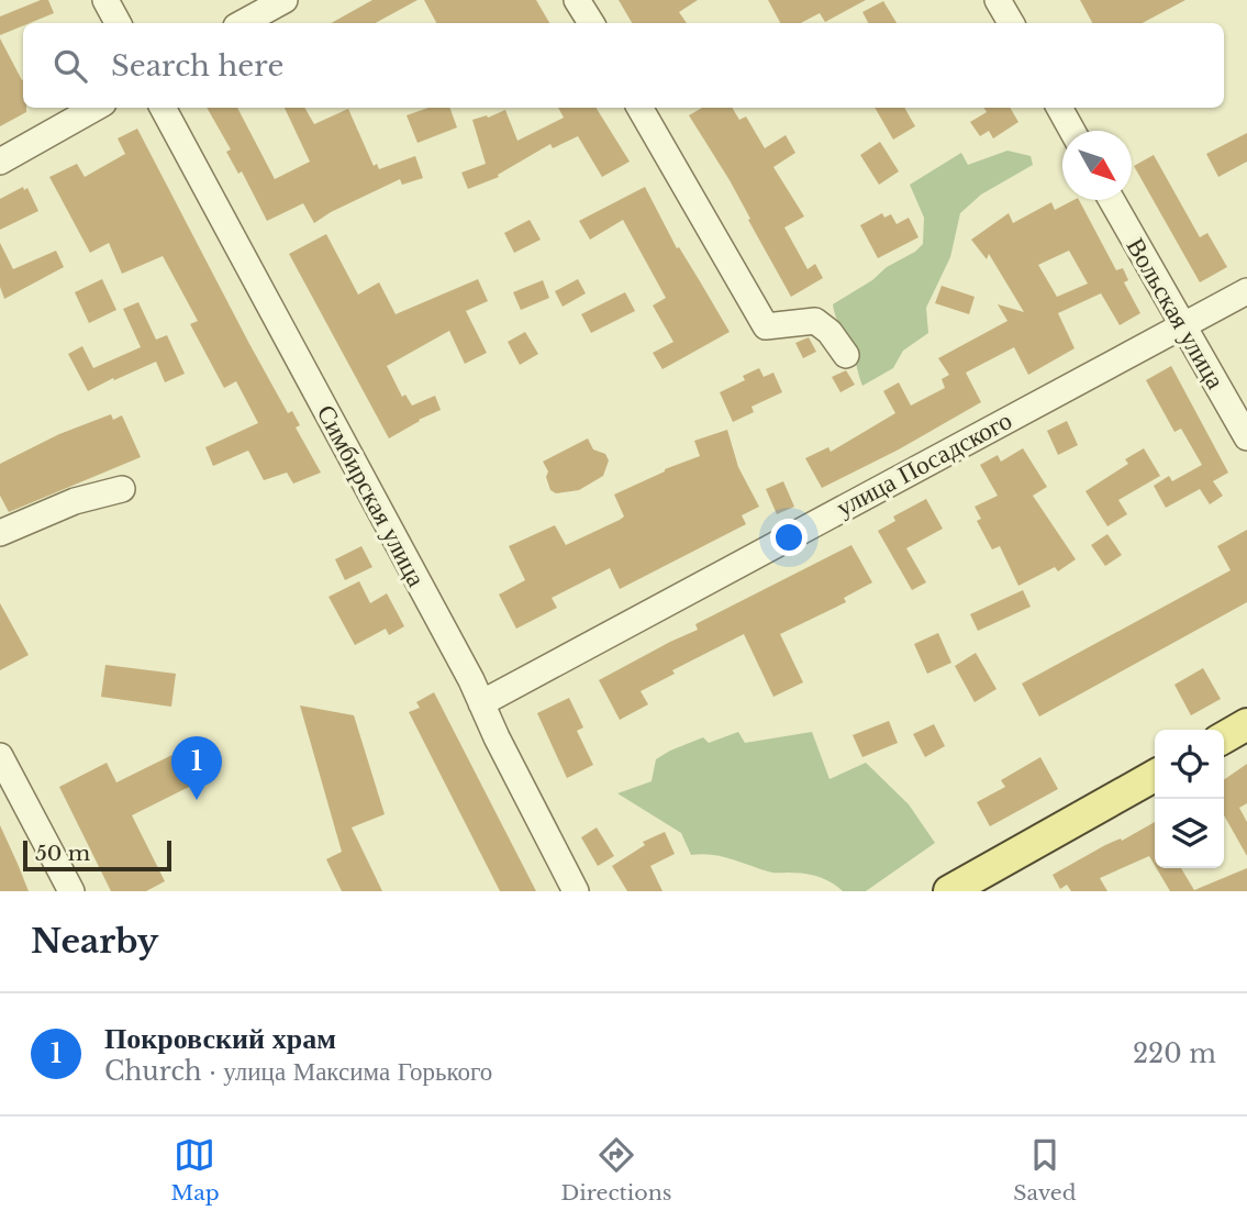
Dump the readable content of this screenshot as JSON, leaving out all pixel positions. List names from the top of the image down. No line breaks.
{"streets":{"street":["Вольская улица","улица Посадского","Симбирская улица"]},"crossings":[["Вольская улица","улица Посадского"],["улица Посадского","Симбирская улица"]],"scale_bar":"50 m","north":"bottom right","page":{"search":"Search here","pins":"1","scale":"50 m","heading":"Nearby","list":[{"mark":"1","name":"Покровский храм","note":"Church · улица Максима Горького","value":"220 m"}],"nav":["Map","Directions","Saved"]}}
